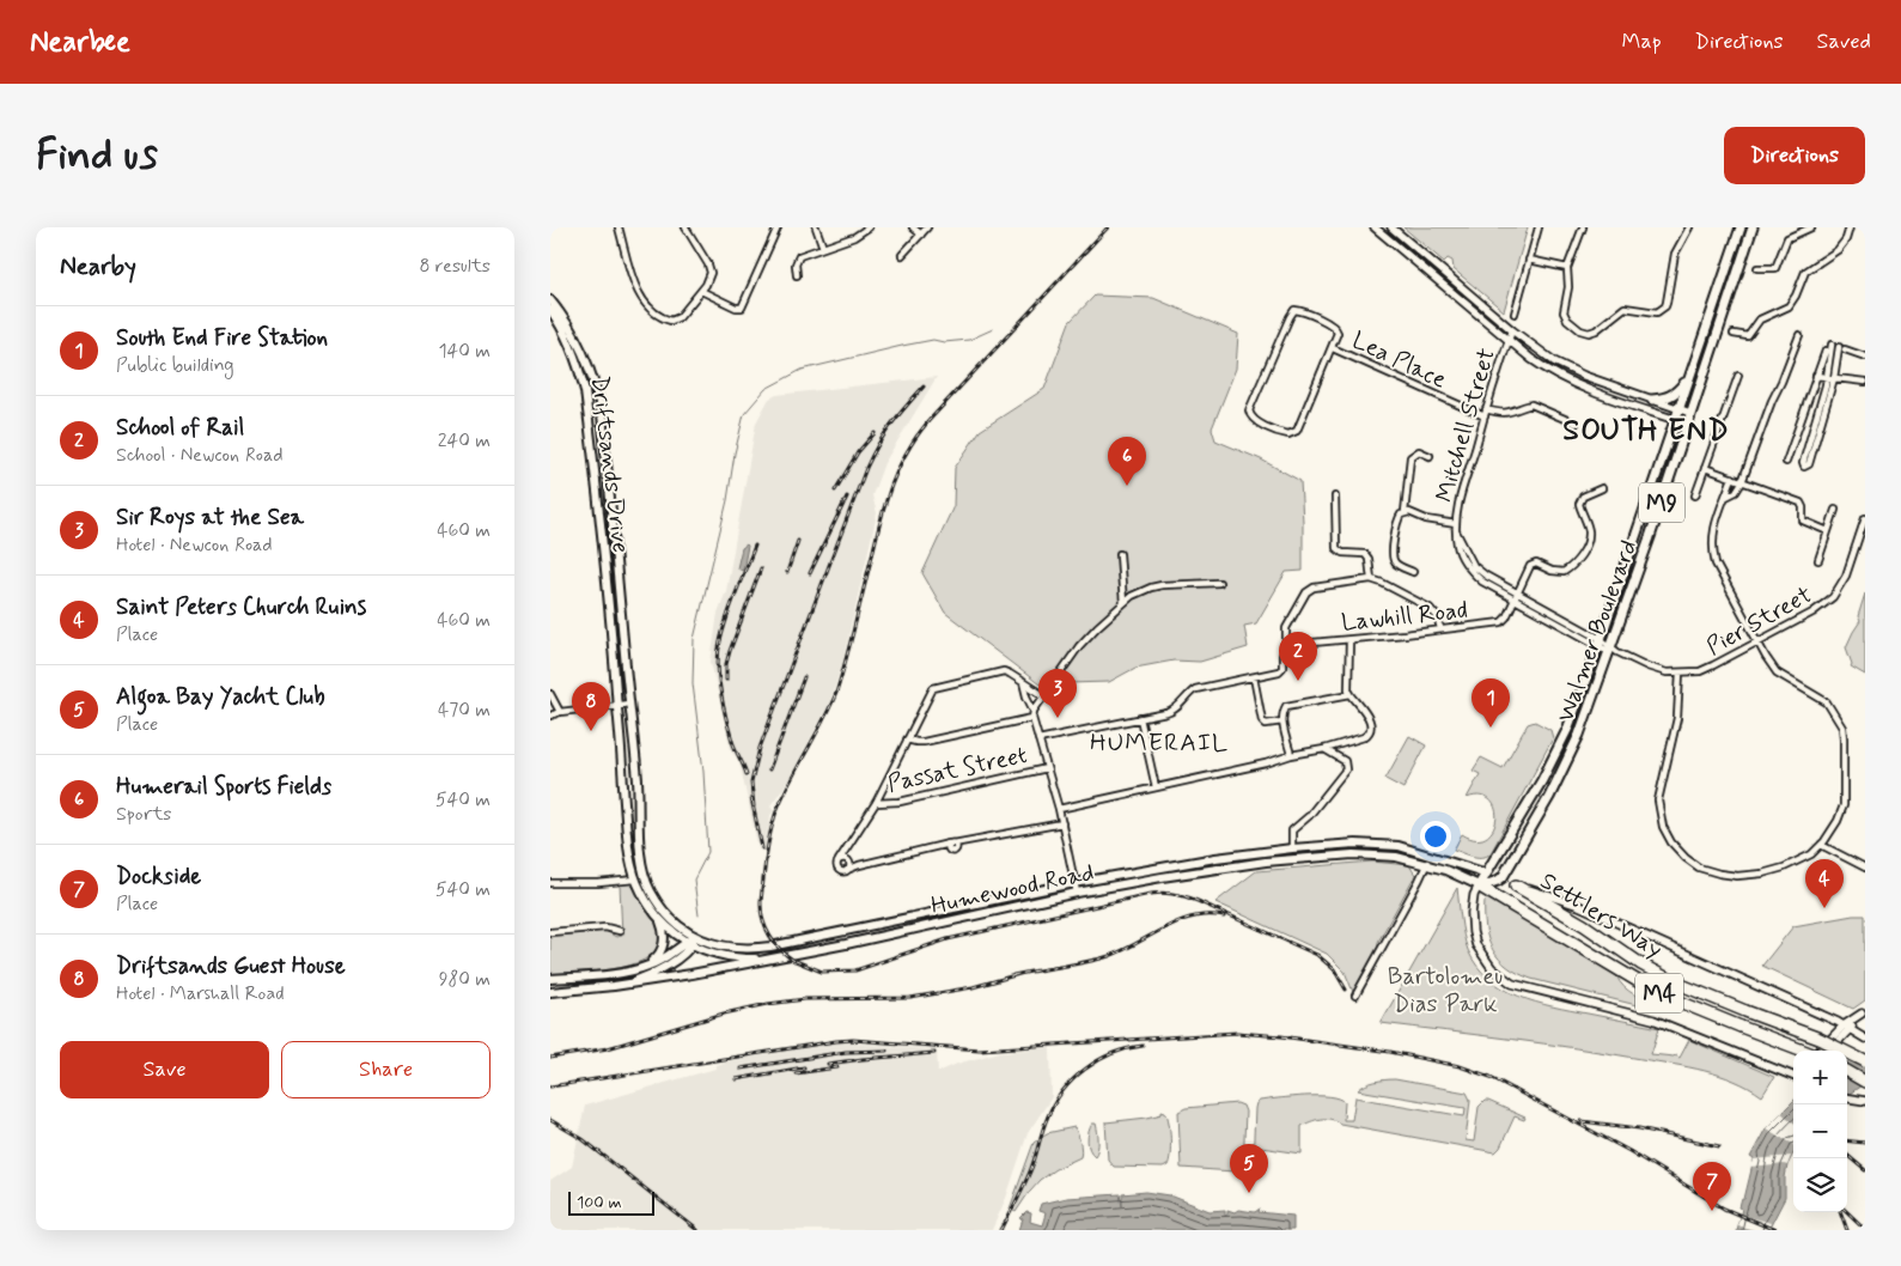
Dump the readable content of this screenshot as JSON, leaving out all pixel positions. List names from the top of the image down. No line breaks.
{"streets":{"highway":["Settlers Way","M4"],"main road":["Driftsands Drive","M9","Walmer Boulevard","Humewood Road"],"street":["Lea Place","Mitchell Street","Lawhill Road","Pier Street","Passat Street"]},"crossings":[["Lea Place","Mitchell Street"],["Mitchell Street","Lawhill Road"],["Mitchell Street","Pier Street"],["Mitchell Street","Walmer Boulevard"],["Driftsands Drive","Humewood Road"],["Pier Street","Walmer Boulevard"],["Walmer Boulevard","Humewood Road"],["Walmer Boulevard","Settlers Way"],["Humewood Road","Settlers Way"]],"districts":["SOUTH END","HUMERAIL"],"parks":["Bartolomeu Dias Park"],"scale_bar":"100 m","page":{"header":"Nearbee","nav":["Map","Directions","Saved"],"buttons":["Directions",["Save","Share"]],"title":"Find us","heading":["Nearby","8 results"],"list":[{"mark":"1","name":"South End Fire Station","note":"Public building","value":"140 m"},{"mark":"2","name":"School of Rail","note":"School · Newcon Road","value":"240 m"},{"mark":"3","name":"Sir Roys at the Sea","note":"Hotel · Newcon Road","value":"460 m"},{"mark":"4","name":"Saint Peters Church Ruins","note":"Place","value":"460 m"},{"mark":"5","name":"Algoa Bay Yacht Club","note":"Place","value":"470 m"},{"mark":"6","name":"Humerail Sports Fields","note":"Sports","value":"540 m"},{"mark":"7","name":"Dockside","note":"Place","value":"540 m"},{"mark":"8","name":"Driftsands Guest House","note":"Hotel · Marshall Road","value":"980 m"}],"pins":["6","2","3","1","8","4","5","7"],"map_buttons":["+","−"],"scale":"100 m"}}
